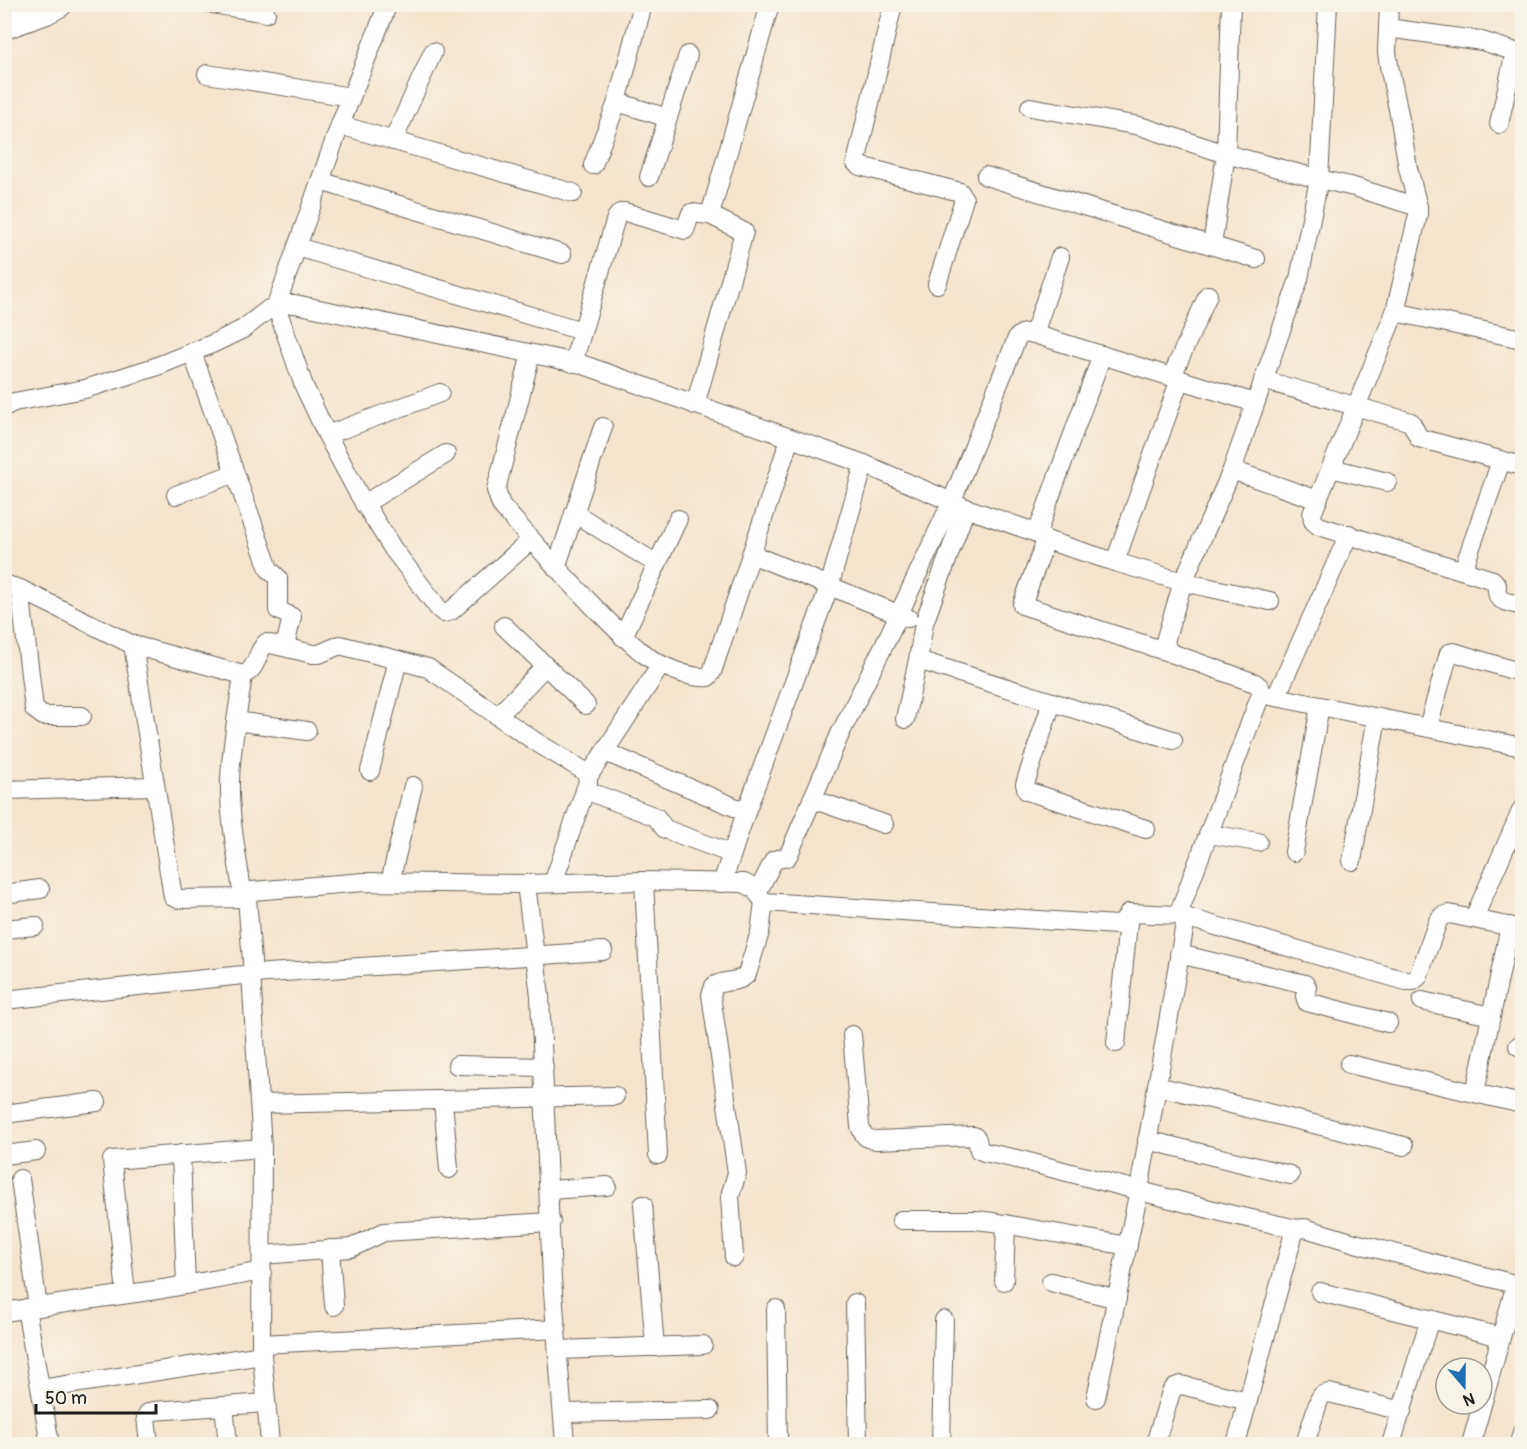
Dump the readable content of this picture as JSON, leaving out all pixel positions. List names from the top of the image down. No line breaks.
{"scale_bar":"50 m","north":"bottom"}
